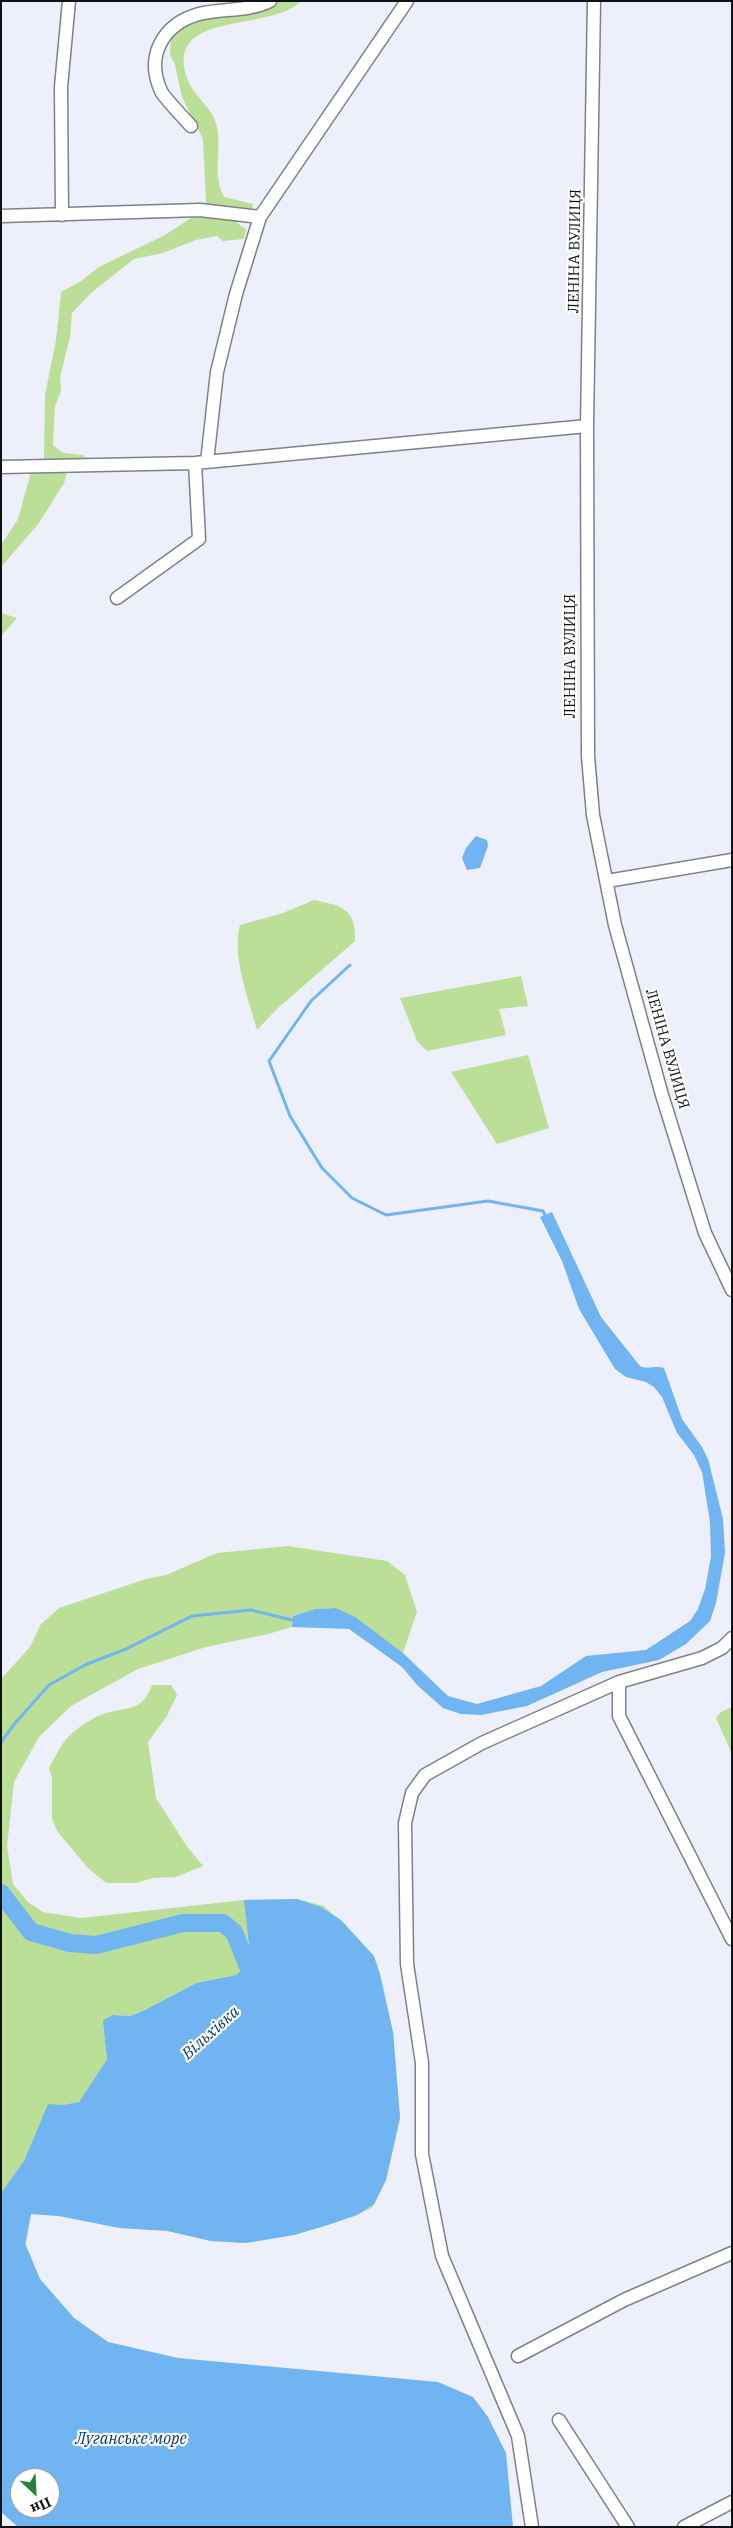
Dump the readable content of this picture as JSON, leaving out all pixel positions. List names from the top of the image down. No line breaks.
{"streets":{"street":["ЛЕНІНА ВУЛИЦЯ"]},"water":["Вільхівка","Луганське море"],"north":"bottom right"}
